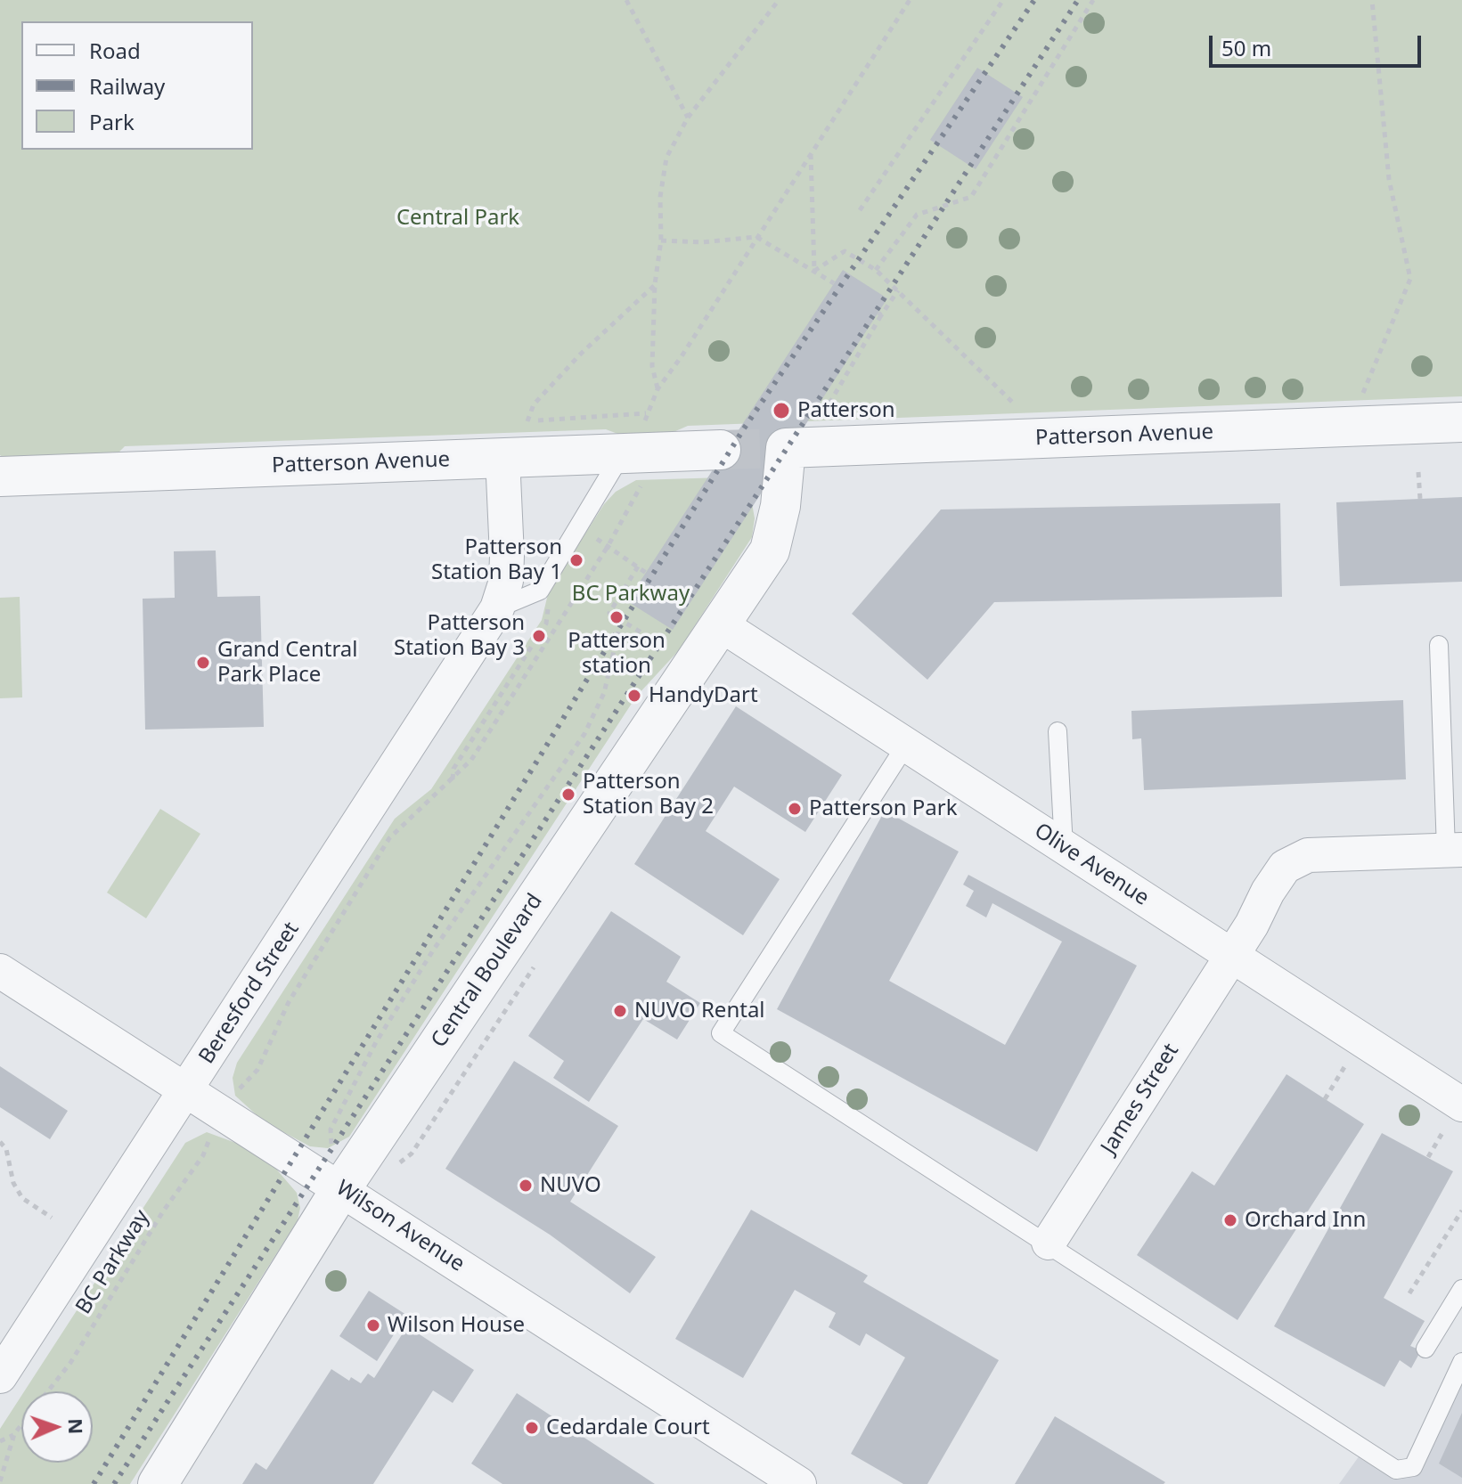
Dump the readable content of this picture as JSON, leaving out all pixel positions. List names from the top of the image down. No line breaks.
{"streets":{"street":["Patterson Avenue","Olive Avenue","Central Boulevard","Beresford Street","James Street","Wilson Avenue"],"path":["BC Parkway"]},"crossings":[["Patterson Avenue","Central Boulevard"],["Patterson Avenue","Beresford Street"],["Olive Avenue","Central Boulevard"],["Olive Avenue","James Street"],["Central Boulevard","Wilson Avenue"],["Beresford Street","Wilson Avenue"]],"parks":["Central Park","BC Parkway"],"places":["Patterson","Patterson Station Bay 1","Patterson station","Patterson Station Bay 3","Grand Central Park Place","HandyDart","Patterson Station Bay 2","Patterson Park","NUVO Rental","NUVO","Orchard Inn","Wilson House","Cedardale Court"],"legend":["Road","Railway","Park"],"scale_bar":"50 m","north":"right"}
